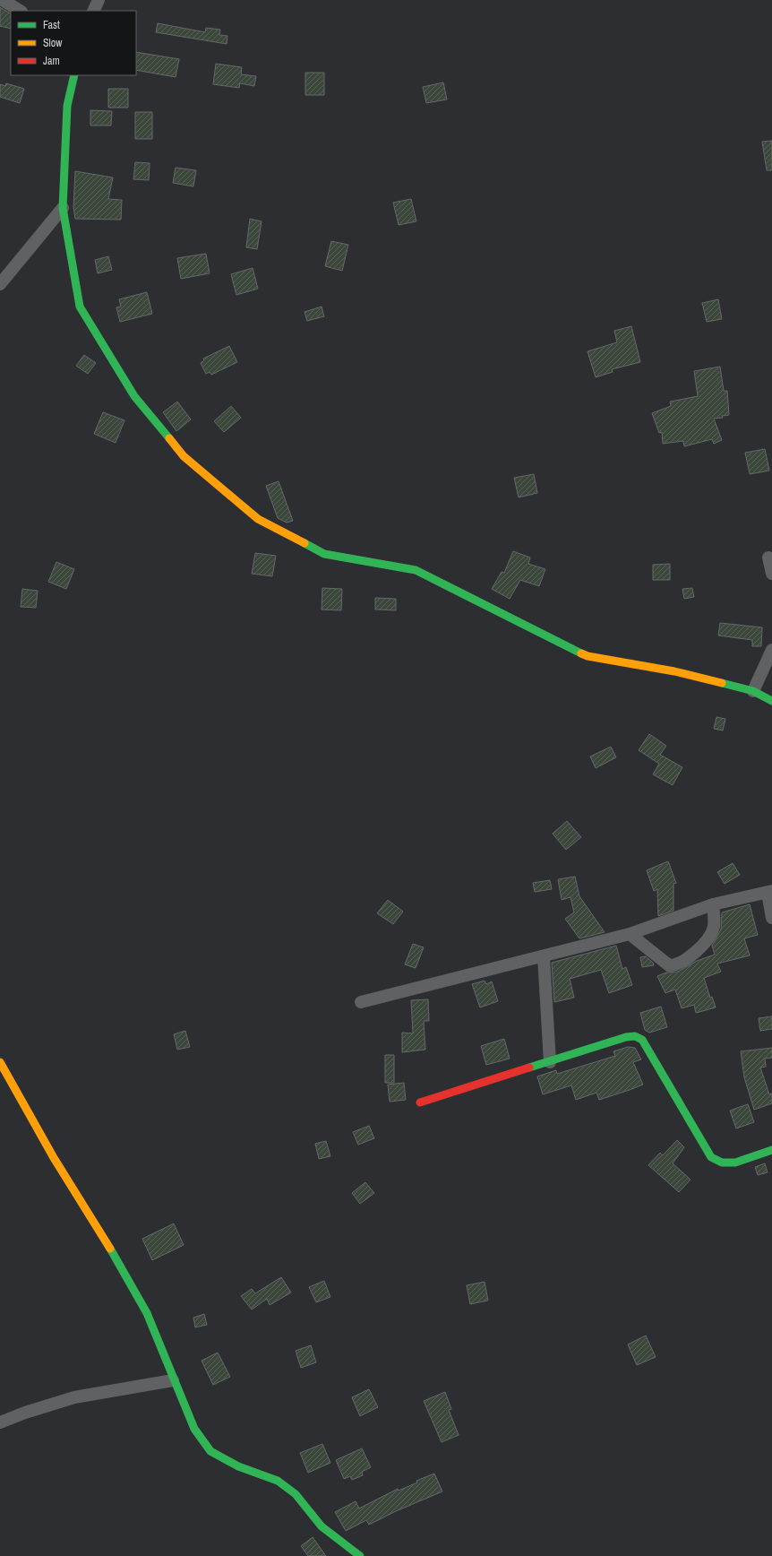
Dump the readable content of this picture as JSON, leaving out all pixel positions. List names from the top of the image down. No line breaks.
{"legend":["Fast","Slow","Jam"]}
